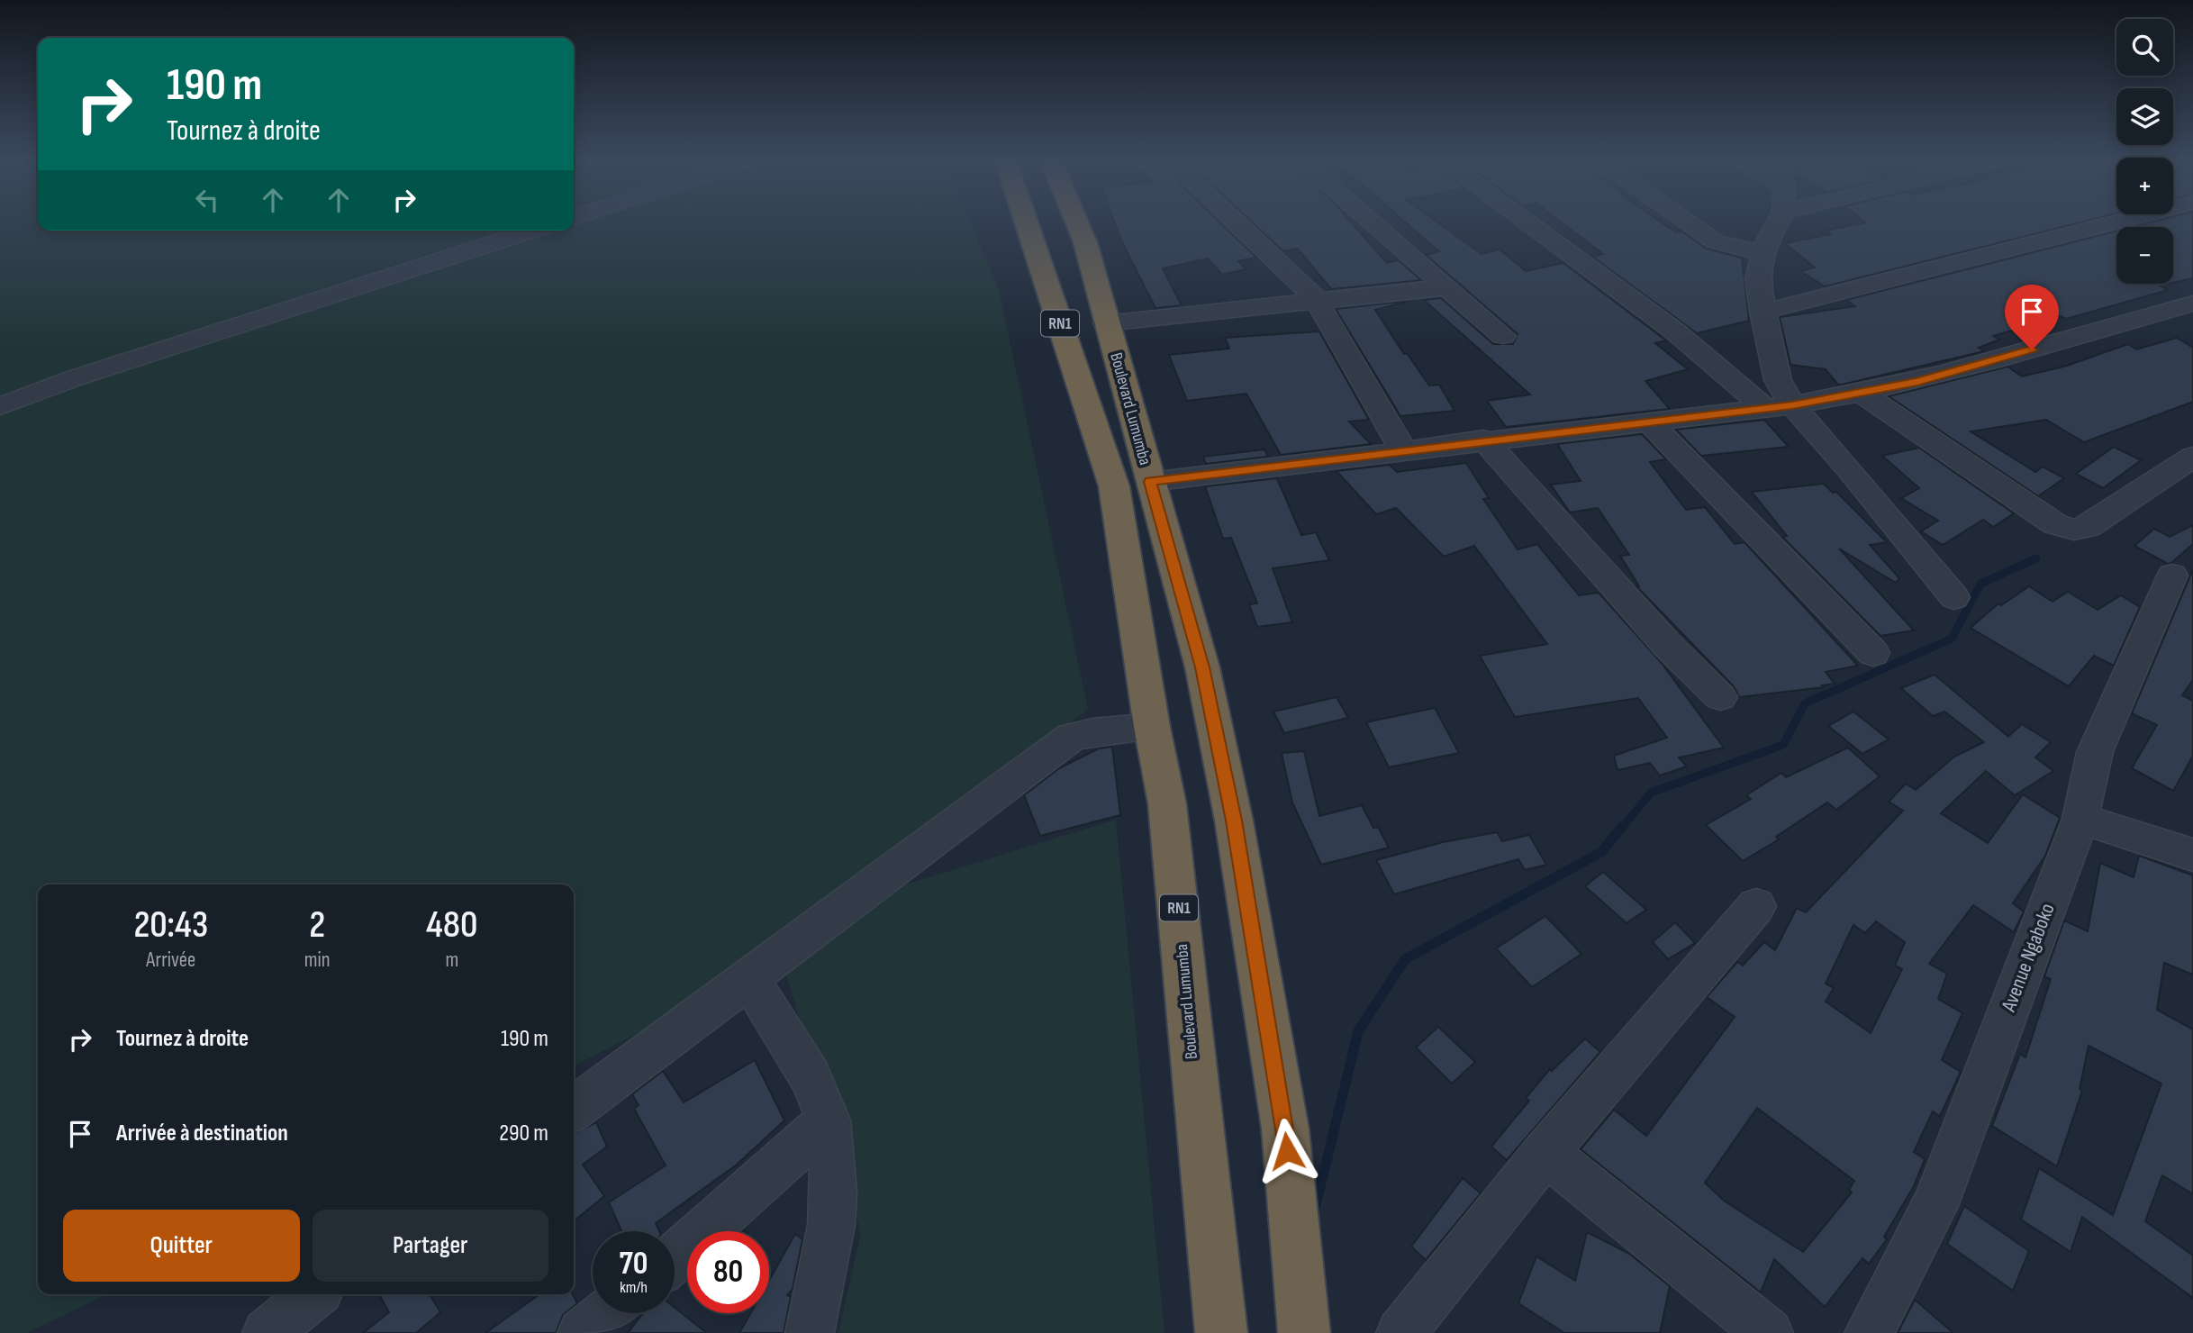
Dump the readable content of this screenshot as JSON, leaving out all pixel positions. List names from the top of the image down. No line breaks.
{"streets":{"highway":["RN1","Boulevard Lumumba"],"street":["Avenue Ngaboko"]},"page":{"map_buttons":["+","−"],"turn":["190 m","Tournez à droite"],"eta":["20:43","Arrivée","2","min","480","m"],"list":[{"name":"Tournez à droite","value":"190 m"},{"name":"Arrivée à destination","value":"290 m"}],"buttons":["Quitter","Partager"],"speed":"70 km/h","limit":"80"}}
